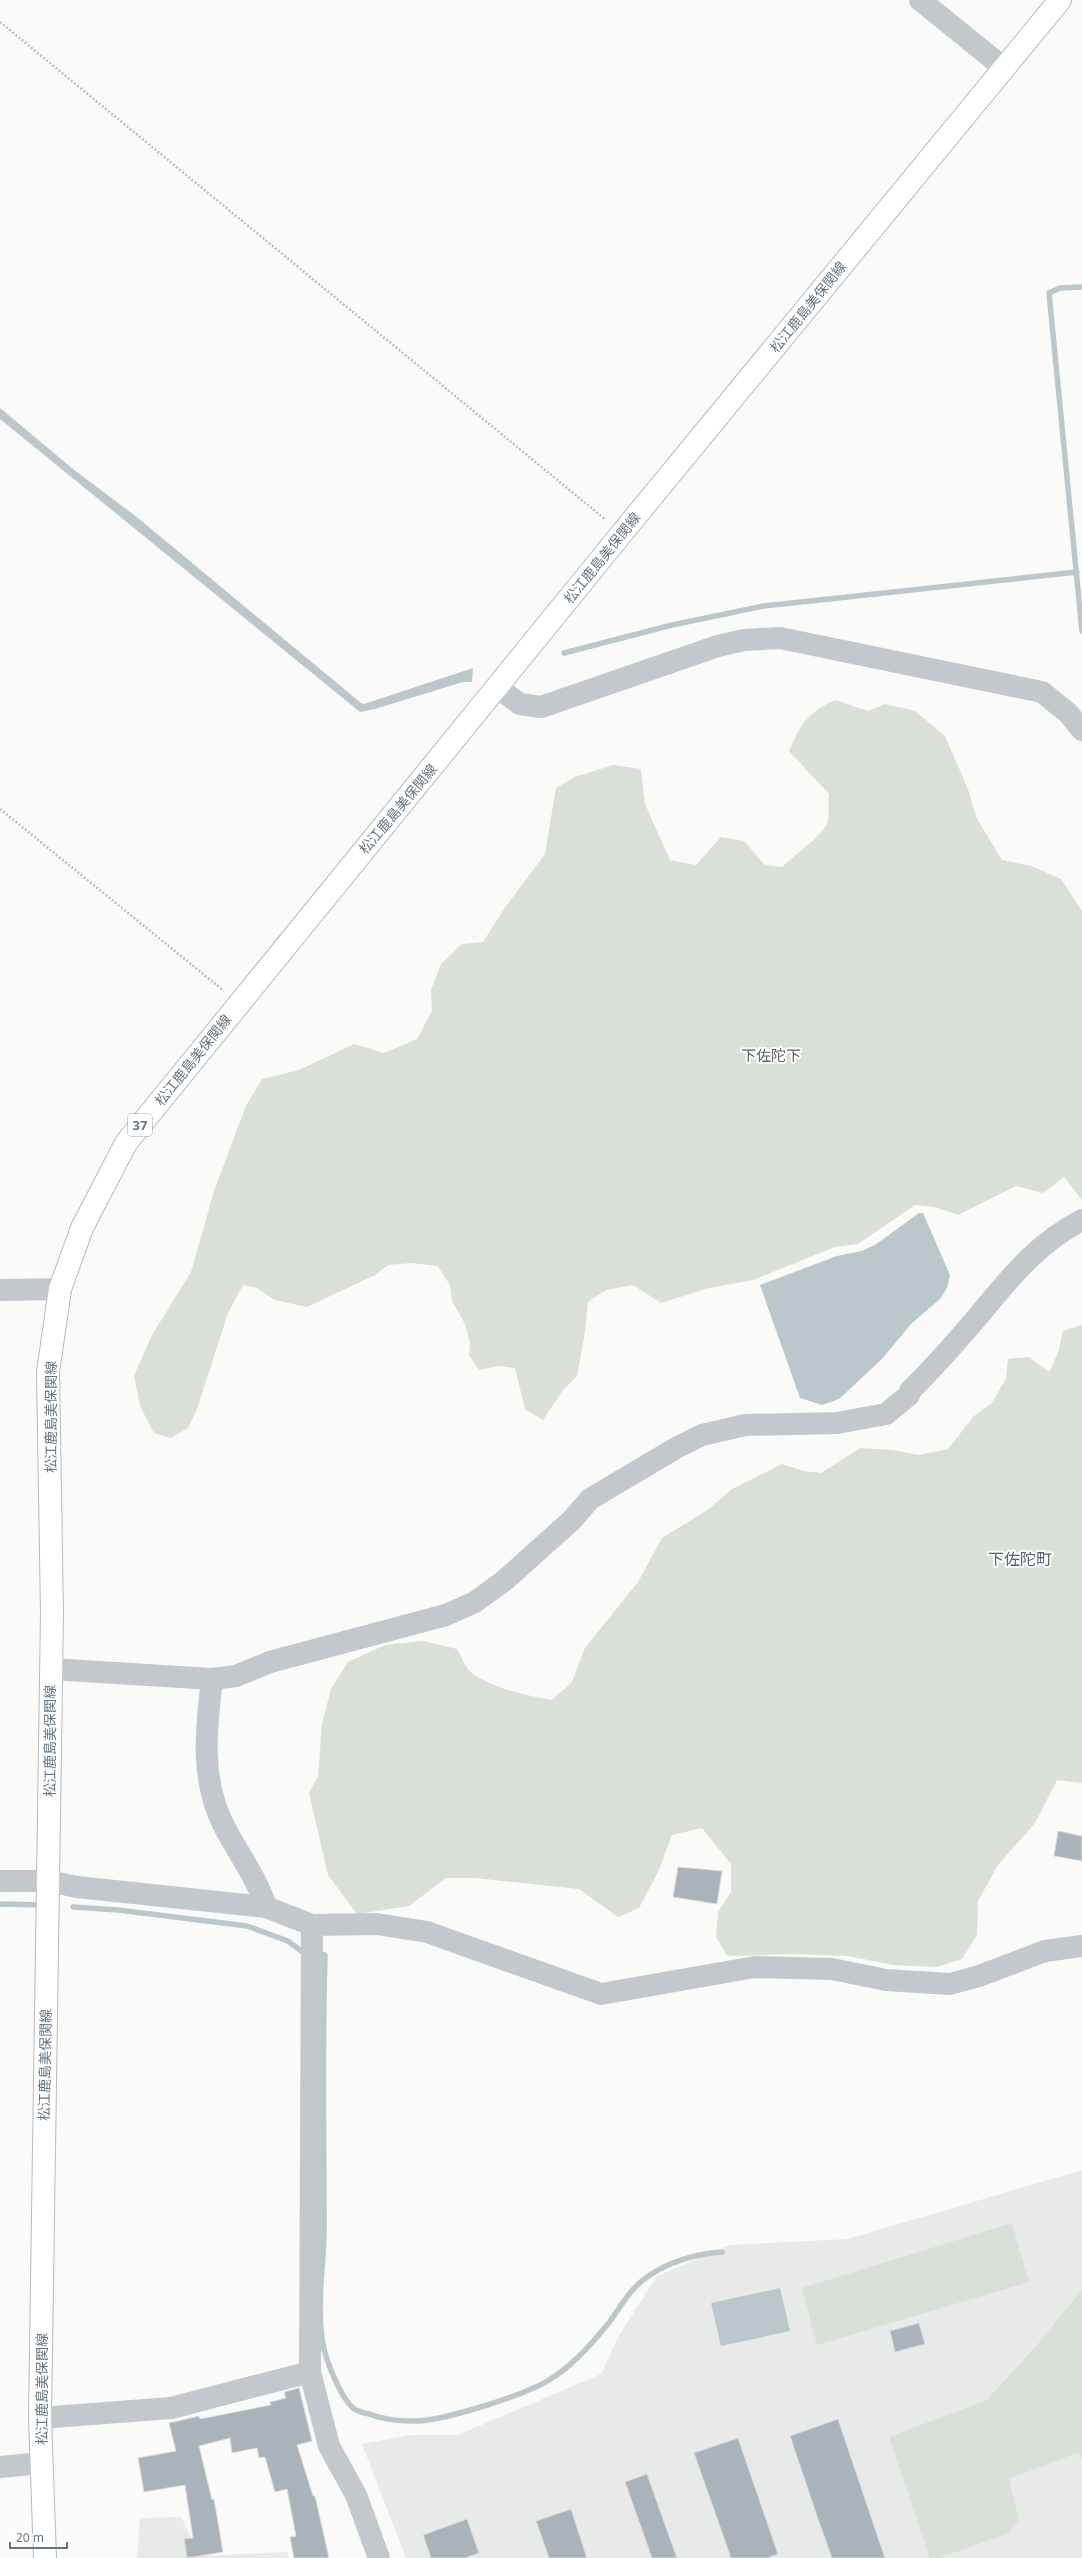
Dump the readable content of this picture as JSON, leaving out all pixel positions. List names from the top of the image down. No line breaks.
{"streets":{"main road":["松江鹿島美保関線","37"]},"districts":["下佐陀下","下佐陀町"],"scale_bar":"20 m"}
